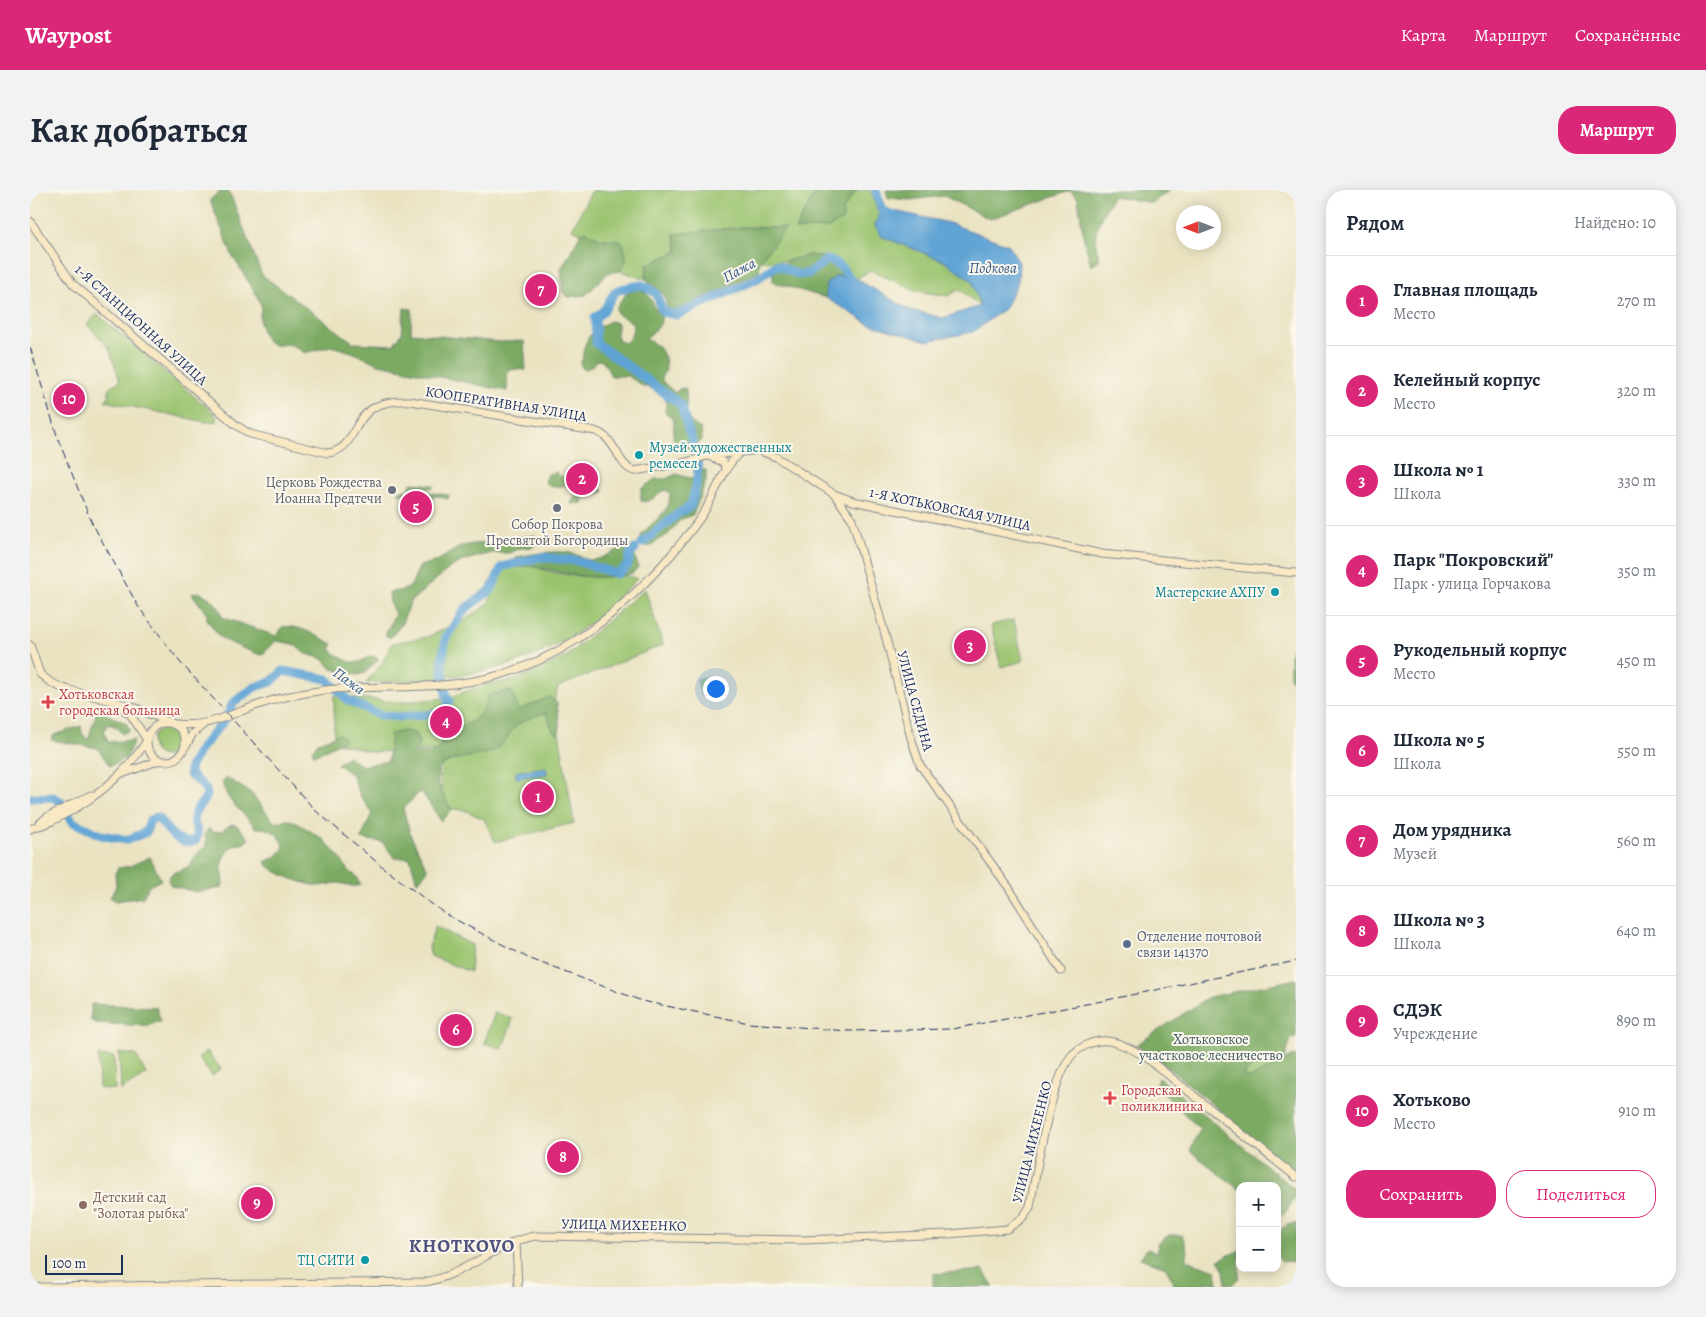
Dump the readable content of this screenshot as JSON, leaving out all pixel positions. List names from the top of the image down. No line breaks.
{"streets":{"main road":["1-Я СТАНЦИОННАЯ УЛИЦА","КООПЕРАТИВНАЯ УЛИЦА","1-Я ХОТЬКОВСКАЯ УЛИЦА","УЛИЦА СЕДИНА","УЛИЦА МИХЕЕНКО"]},"crossings":[["1-Я СТАНЦИОННАЯ УЛИЦА","КООПЕРАТИВНАЯ УЛИЦА"],["КООПЕРАТИВНАЯ УЛИЦА","1-Я ХОТЬКОВСКАЯ УЛИЦА"],["1-Я ХОТЬКОВСКАЯ УЛИЦА","УЛИЦА СЕДИНА"]],"districts":["KHOTKOVO"],"water":["Подкова","Пажа"],"parks":["Хотьковское участковое лесничество"],"places":{"other":["Музей художественных ремесел","Церковь Рождества Иоанна Предтечи","Собор Покрова Пресвятой Богородицы","Мастерские АХПУ","Отделение почтовой связи 141370","Детский сад \"Золотая рыбка\"","ТЦ СИТИ"],"health":["Хотьковская городская больница","Городская поликлиника"]},"scale_bar":"100 m","north":"left","page":{"header":"Waypost","nav":["Карта","Маршрут","Сохранённые"],"title":"Как добраться","buttons":["Маршрут",["Сохранить","Поделиться"]],"heading":["Рядом","Найдено: 10"],"list":[{"mark":"1","name":"Главная площадь","note":"Место","value":"270 m"},{"mark":"2","name":"Келейный корпус","note":"Место","value":"320 m"},{"mark":"3","name":"Школа № 1","note":"Школа","value":"330 m"},{"mark":"4","name":"Парк \"Покровский\"","note":"Парк · улица Горчакова","value":"350 m"},{"mark":"5","name":"Рукодельный корпус","note":"Место","value":"450 m"},{"mark":"6","name":"Школа № 5","note":"Школа","value":"550 m"},{"mark":"7","name":"Дом урядника","note":"Музей","value":"560 m"},{"mark":"8","name":"Школа № 3","note":"Школа","value":"640 m"},{"mark":"9","name":"СДЭК","note":"Учреждение","value":"890 m"},{"mark":"10","name":"Хотьково","note":"Место","value":"910 m"}],"pins":["7","10","2","5","3","4","1","6","8","9"],"map_buttons":["+","−"],"scale":"100 m"}}
